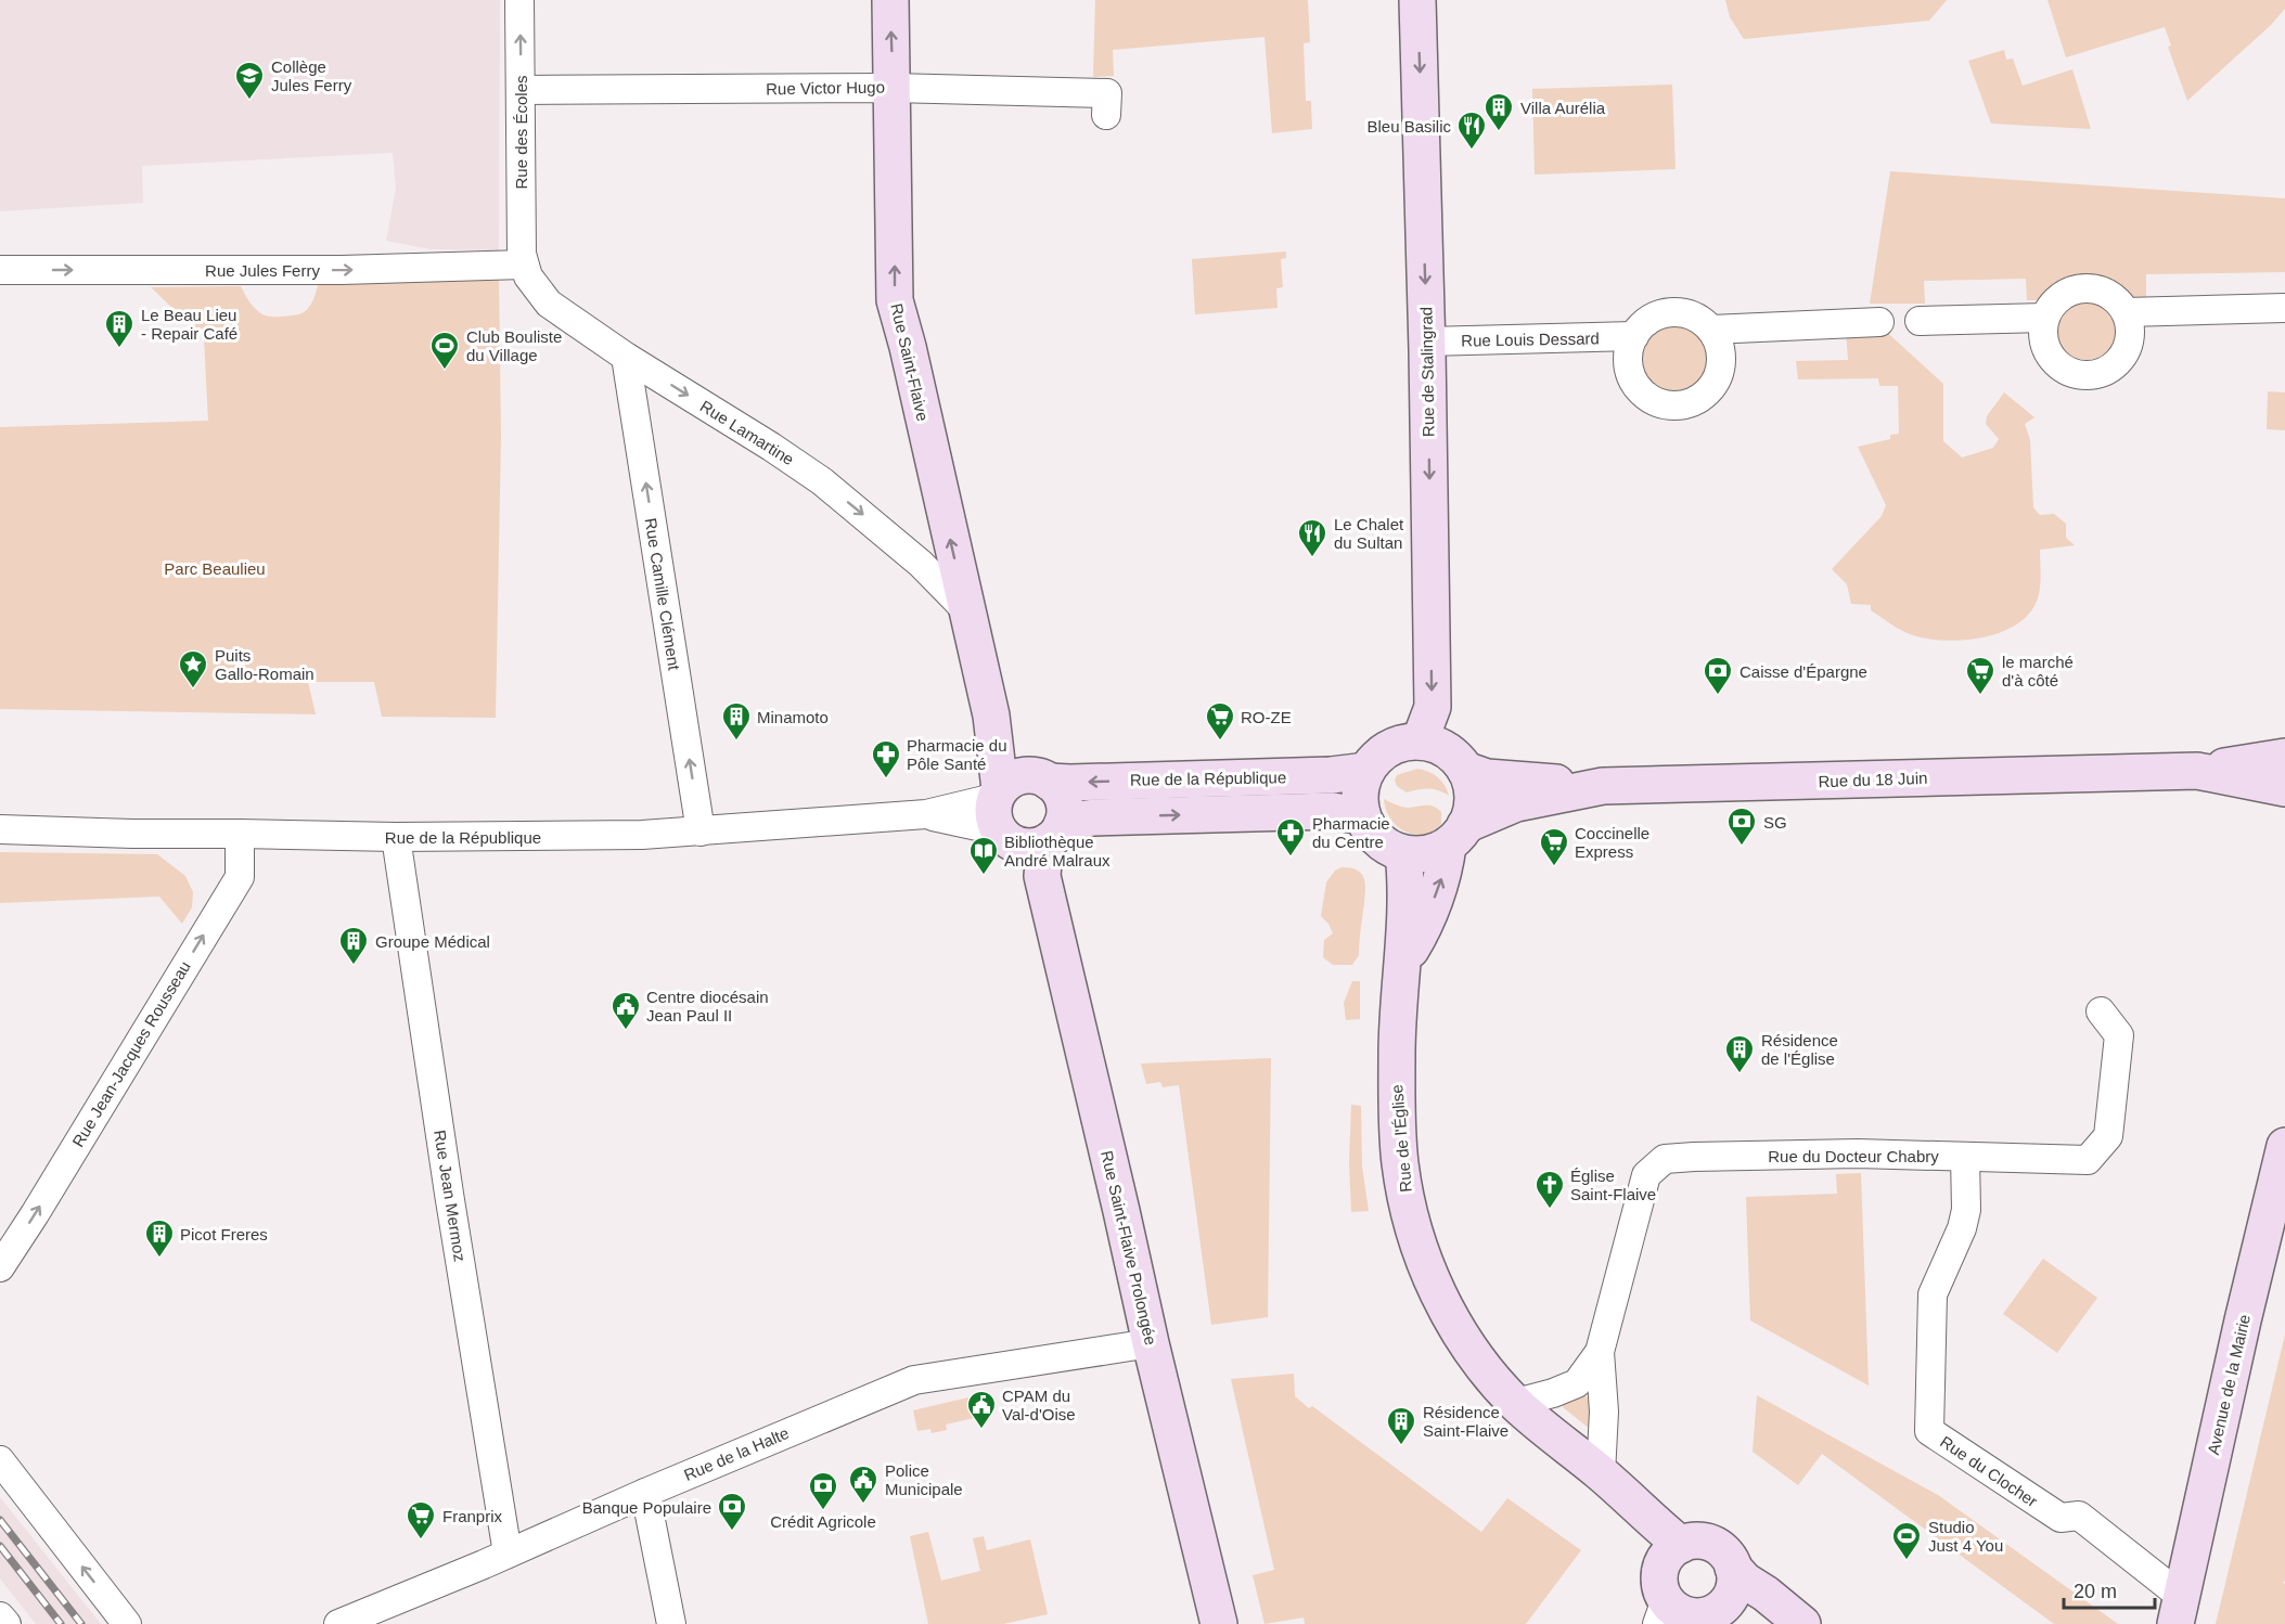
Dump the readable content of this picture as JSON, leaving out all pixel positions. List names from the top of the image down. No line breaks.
{"streets":{"street":["Rue Victor Hugo","Rue des Écoles","Rue Jules Ferry","Rue Louis Dessard","Rue Saint-Flaive","Rue de Stalingrad","Rue Lamartine","Rue Camille Clément","Rue de la République","Rue du 18 Juin","Rue Jean-Jacques Rousseau","Rue de l'Église","Rue du Docteur Chabry","Rue Jean Mermoz","Rue Saint-Flaive Prolongée","Avenue de la Mairie","Rue de la Halte","Rue du Clocher"]},"crossings":[["Rue Victor Hugo","Rue des Écoles"],["Rue Victor Hugo","Rue Saint-Flaive"],["Rue des Écoles","Rue Jules Ferry"],["Rue des Écoles","Rue Lamartine"],["Rue Jules Ferry","Rue Lamartine"],["Rue Louis Dessard","Rue de Stalingrad"],["Rue Saint-Flaive","Rue Lamartine"],["Rue Saint-Flaive","Rue de la République"],["Rue Saint-Flaive","Rue Saint-Flaive Prolongée"],["Rue de Stalingrad","Rue de la République"],["Rue de Stalingrad","Rue du 18 Juin"],["Rue de Stalingrad","Rue de l'Église"],["Rue Lamartine","Rue Camille Clément"],["Rue Camille Clément","Rue de la République"],["Rue de la République","Rue du 18 Juin"],["Rue de la République","Rue Jean-Jacques Rousseau"],["Rue de la République","Rue de l'Église"],["Rue de la République","Rue Jean Mermoz"],["Rue de la République","Rue Saint-Flaive Prolongée"],["Rue du 18 Juin","Rue de l'Église"],["Rue de l'Église","Rue du Docteur Chabry"],["Rue du Docteur Chabry","Rue du Clocher"],["Rue Jean Mermoz","Rue de la Halte"],["Rue Saint-Flaive Prolongée","Rue de la Halte"],["Avenue de la Mairie","Rue du Clocher"]],"one_way":["Rue Jules Ferry","Rue Saint-Flaive","Rue de Stalingrad","Rue Lamartine","Rue Camille Clément","Rue Jean-Jacques Rousseau"],"parks":["Parc Beaulieu"],"places":{"school or university":["Collège Jules Ferry"],"building":["Villa Aurélia","Le Beau Lieu - Repair Café","Minamoto","Groupe Médical","Résidence de l'Église","Picot Freres","Résidence Saint-Flaive"],"restaurant":["Bleu Basilic","Le Chalet du Sultan"],"sports":["Club Bouliste du Village","Studio Just 4 You"],"place":["Puits Gallo-Romain"],"bank":["Caisse d'Épargne","SG","Crédit Agricole","Banque Populaire"],"supermarket":["le marché d'à côté","RO-ZE","Coccinelle Express","Franprix"],"pharmacy":["Pharmacie du Pôle Santé","Pharmacie du Centre"],"library":["Bibliothèque André Malraux"],"public building":["Centre diocésain Jean Paul II","CPAM du Val-d'Oise","Police Municipale"],"church":["Église Saint-Flaive"]},"scale_bar":"20 m"}
